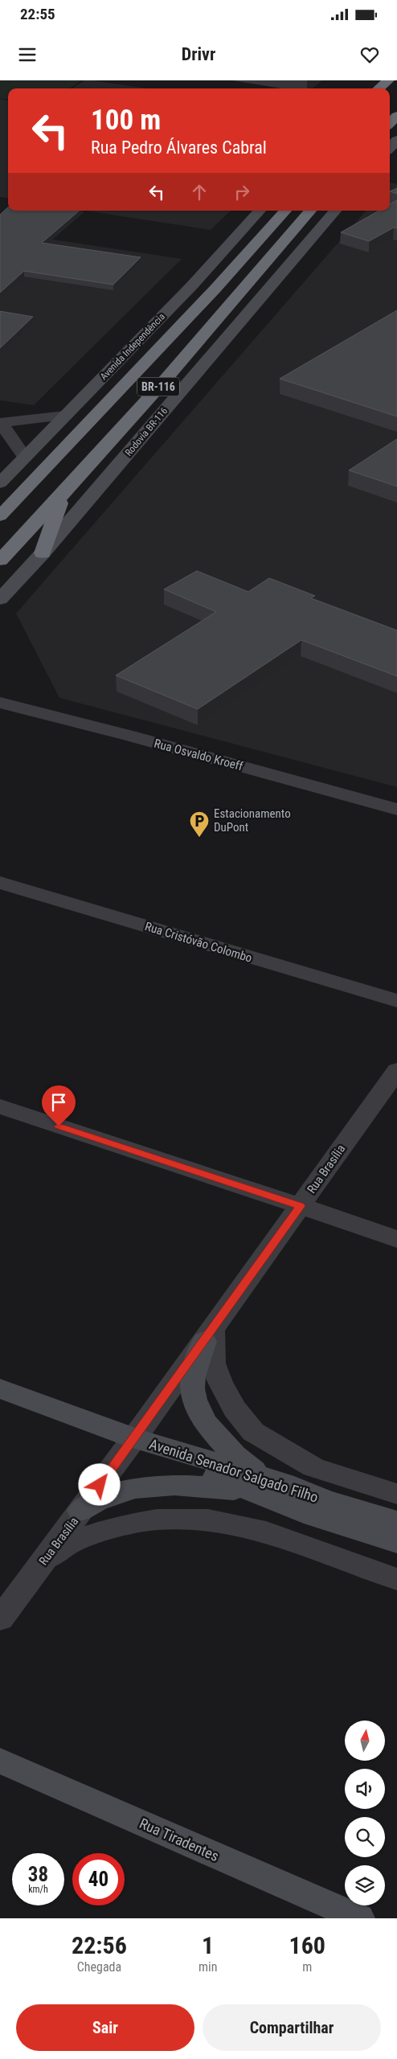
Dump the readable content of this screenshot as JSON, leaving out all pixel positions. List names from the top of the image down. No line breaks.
{"streets":{"highway":["BR-116","Rodovia BR-116"],"main road":["Avenida Independência","Avenida Senador Salgado Filho","Rua Tiradentes"],"street":["Rua Osvaldo Kroeff","Rua Cristóvão Colombo","Rua Brasília"]},"crossings":[["Rua Brasília","Avenida Senador Salgado Filho"]],"places":{"parking":["Estacionamento DuPont"]},"north":"top","page":{"status":"22:55","header":"Drivr","turn":["100 m","Rua Pedro Álvares Cabral"],"speed":"38 km/h","limit":"40","eta":["22:56","Chegada","1","min","160","m"],"buttons":["Sair","Compartilhar"]}}
